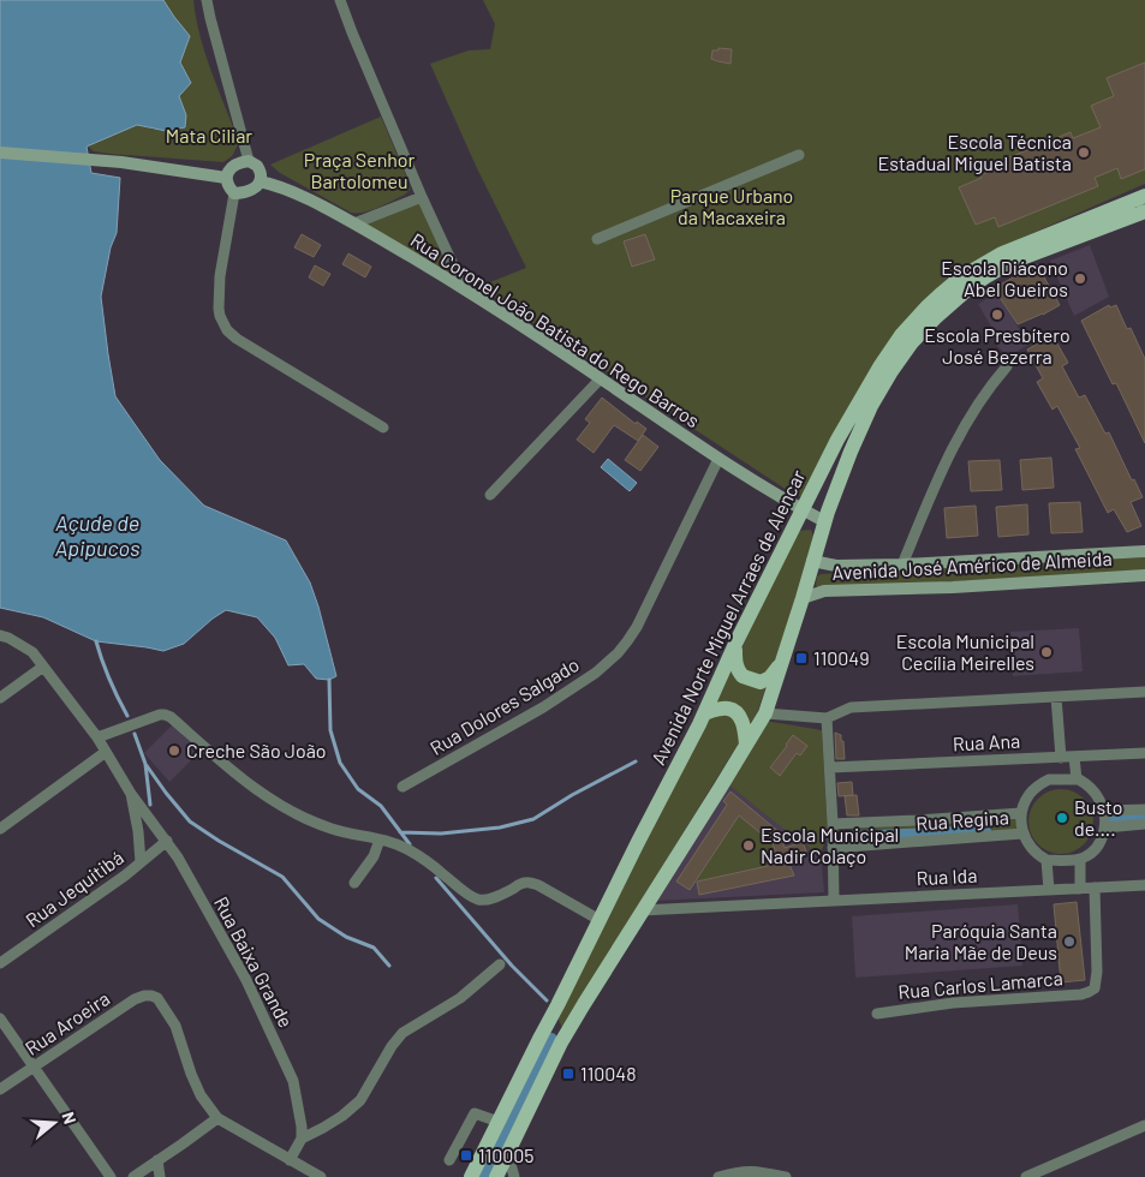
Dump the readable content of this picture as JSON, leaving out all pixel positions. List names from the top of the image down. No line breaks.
{"streets":{"main road":["Avenida Norte Miguel Arraes de Alencar"],"street":["Rua Coronel João Batista do Rego Barros","Avenida José Américo de Almeida","Rua Dolores Salgado","Rua Ana","Rua Regina","Rua Ida","Rua Jequitibá","Rua Baixa Grande","Rua Carlos Lamarca","Rua Aroeira"]},"crossings":[["Rua Coronel João Batista do Rego Barros","Avenida Norte Miguel Arraes de Alencar"],["Rua Coronel João Batista do Rego Barros","Rua Dolores Salgado"],["Rua Ida","Rua Carlos Lamarca"],["Rua Jequitibá","Rua Baixa Grande"]],"water":["Açude de Apipucos"],"parks":["Mata Ciliar","Praça Senhor Bartolomeu","Parque Urbano da Macaxeira"],"places":{"other":["Escola Técnica Estadual Miguel Batista","Escola Diácono Abel Gueiros","Escola Presbítero José Bezerra","Escola Municipal Cecília Meirelles","Creche São João","Busto de....","Escola Municipal Nadir Colaço","Paróquia Santa Maria Mãe de Deus"],"transit":["110049","110048","110005"]},"north":"right"}
